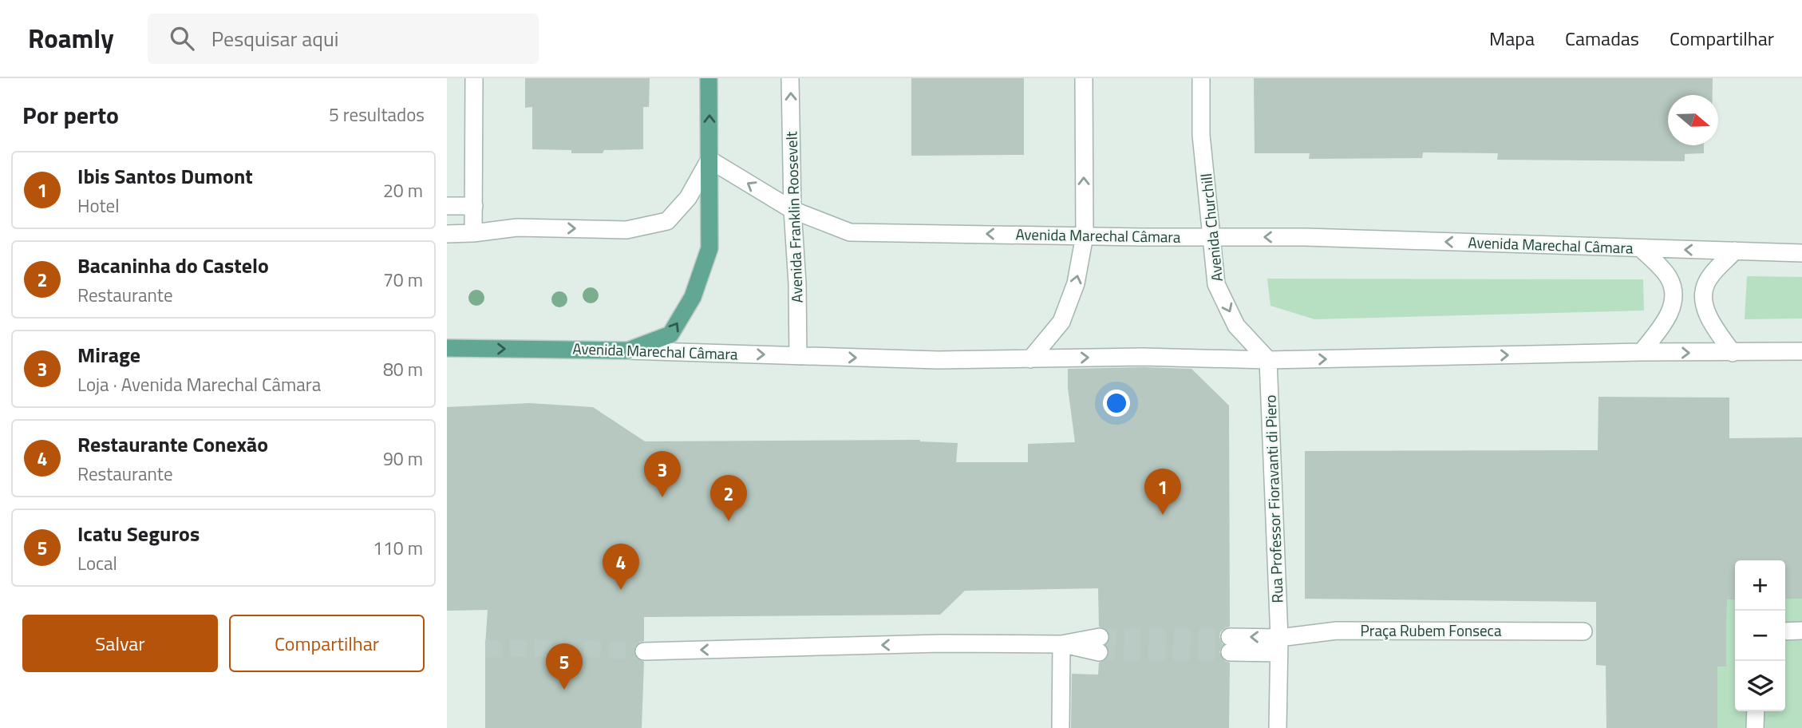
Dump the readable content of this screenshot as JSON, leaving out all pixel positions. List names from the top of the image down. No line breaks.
{"streets":{"main road":["Avenida Marechal Câmara"],"street":["Avenida Franklin Roosevelt","Avenida Churchill","Rua Professor Fioravanti di Piero","Praça Rubem Fonseca"]},"crossings":[["Avenida Franklin Roosevelt","Avenida Marechal Câmara"],["Avenida Churchill","Avenida Marechal Câmara"],["Avenida Churchill","Rua Professor Fioravanti di Piero"],["Avenida Marechal Câmara","Rua Professor Fioravanti di Piero"],["Rua Professor Fioravanti di Piero","Praça Rubem Fonseca"]],"one_way":["Avenida Franklin Roosevelt","Avenida Churchill"],"north":"right","page":{"header":"Roamly","search":"Pesquisar aqui","nav":["Mapa","Camadas","Compartilhar"],"heading":["Por perto","5 resultados"],"list":[{"mark":"1","name":"Ibis Santos Dumont","note":"Hotel","value":"20 m"},{"mark":"2","name":"Bacaninha do Castelo","note":"Restaurante","value":"70 m"},{"mark":"3","name":"Mirage","note":"Loja · Avenida Marechal Câmara","value":"80 m"},{"mark":"4","name":"Restaurante Conexão","note":"Restaurante","value":"90 m"},{"mark":"5","name":"Icatu Seguros","note":"Local","value":"110 m"}],"pins":["3","1","2","4","5"],"map_buttons":["+","−"],"buttons":["Salvar","Compartilhar"]}}
